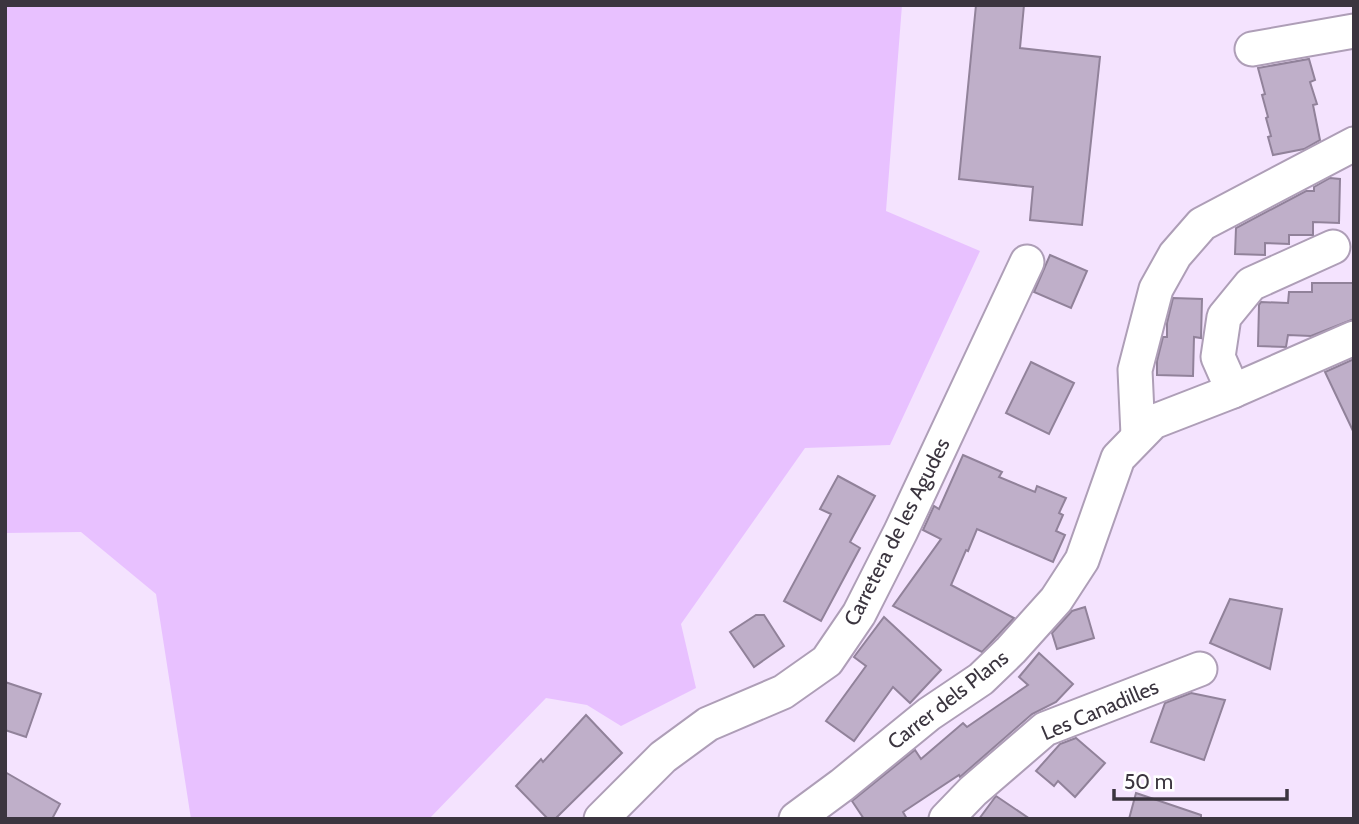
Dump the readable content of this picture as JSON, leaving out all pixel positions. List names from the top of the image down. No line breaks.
{"streets":{"street":["Carretera de les Agudes","Carrer dels Plans","Les Canadilles"]},"scale_bar":"50 m"}
